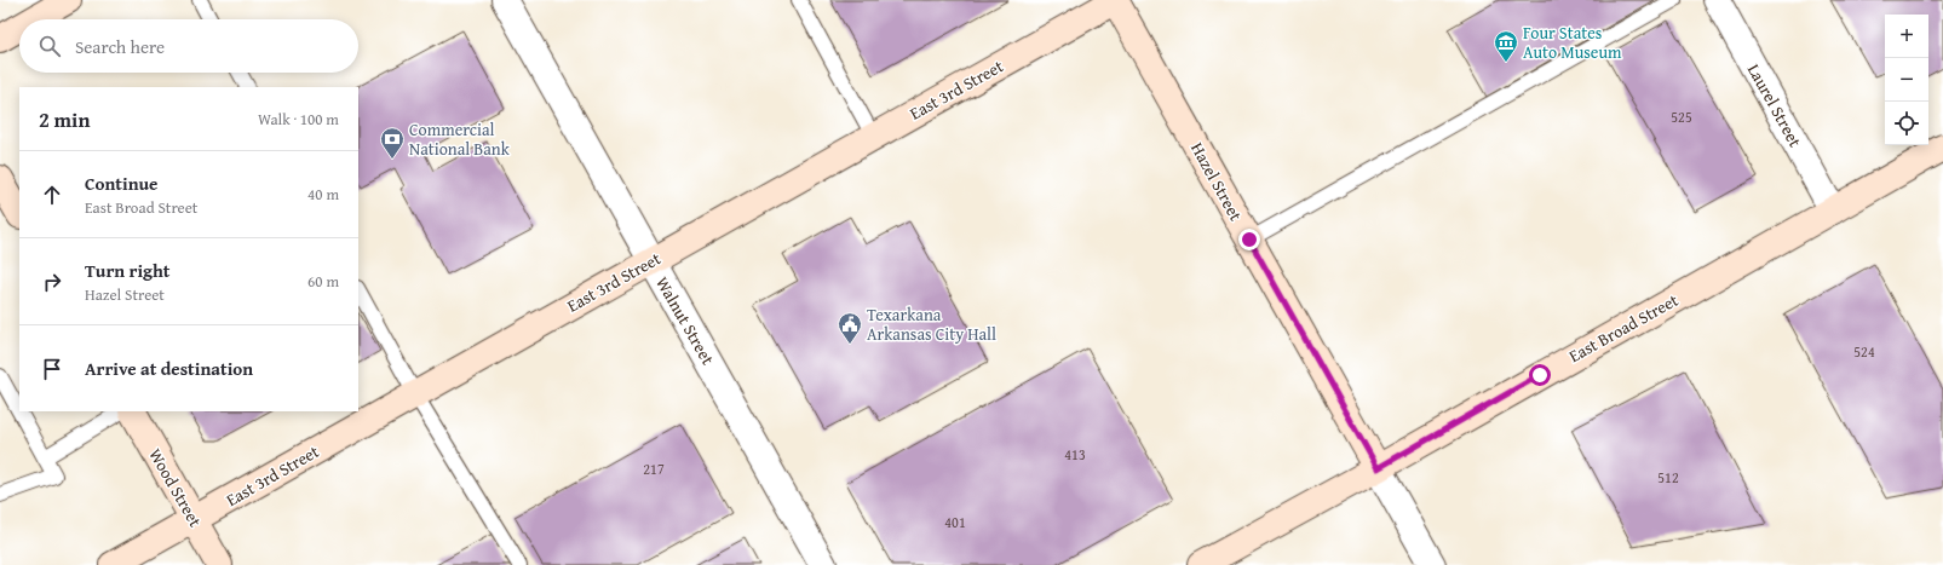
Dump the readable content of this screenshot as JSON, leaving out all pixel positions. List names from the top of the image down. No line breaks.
{"streets":{"street":["East 3rd Street","Laurel Street","Hazel Street","Walnut Street","East Broad Street","Wood Street"]},"crossings":[["East 3rd Street","Hazel Street"],["East 3rd Street","Walnut Street"],["East 3rd Street","Wood Street"],["Laurel Street","East Broad Street"],["Hazel Street","East Broad Street"]],"places":{"museum":["Four States Auto Museum"],"bank":["Commercial National Bank"],"public building":["Texarkana Arkansas City Hall"]},"house_numbers":["525","524","413","217","512","401"],"page":{"map_buttons":["+","−"],"search":"Search here","heading":["2 min","Walk · 100 m"],"list":[["Continue","East Broad Street","40 m"],["Turn right","Hazel Street","60 m"],"Arrive at destination"]}}
